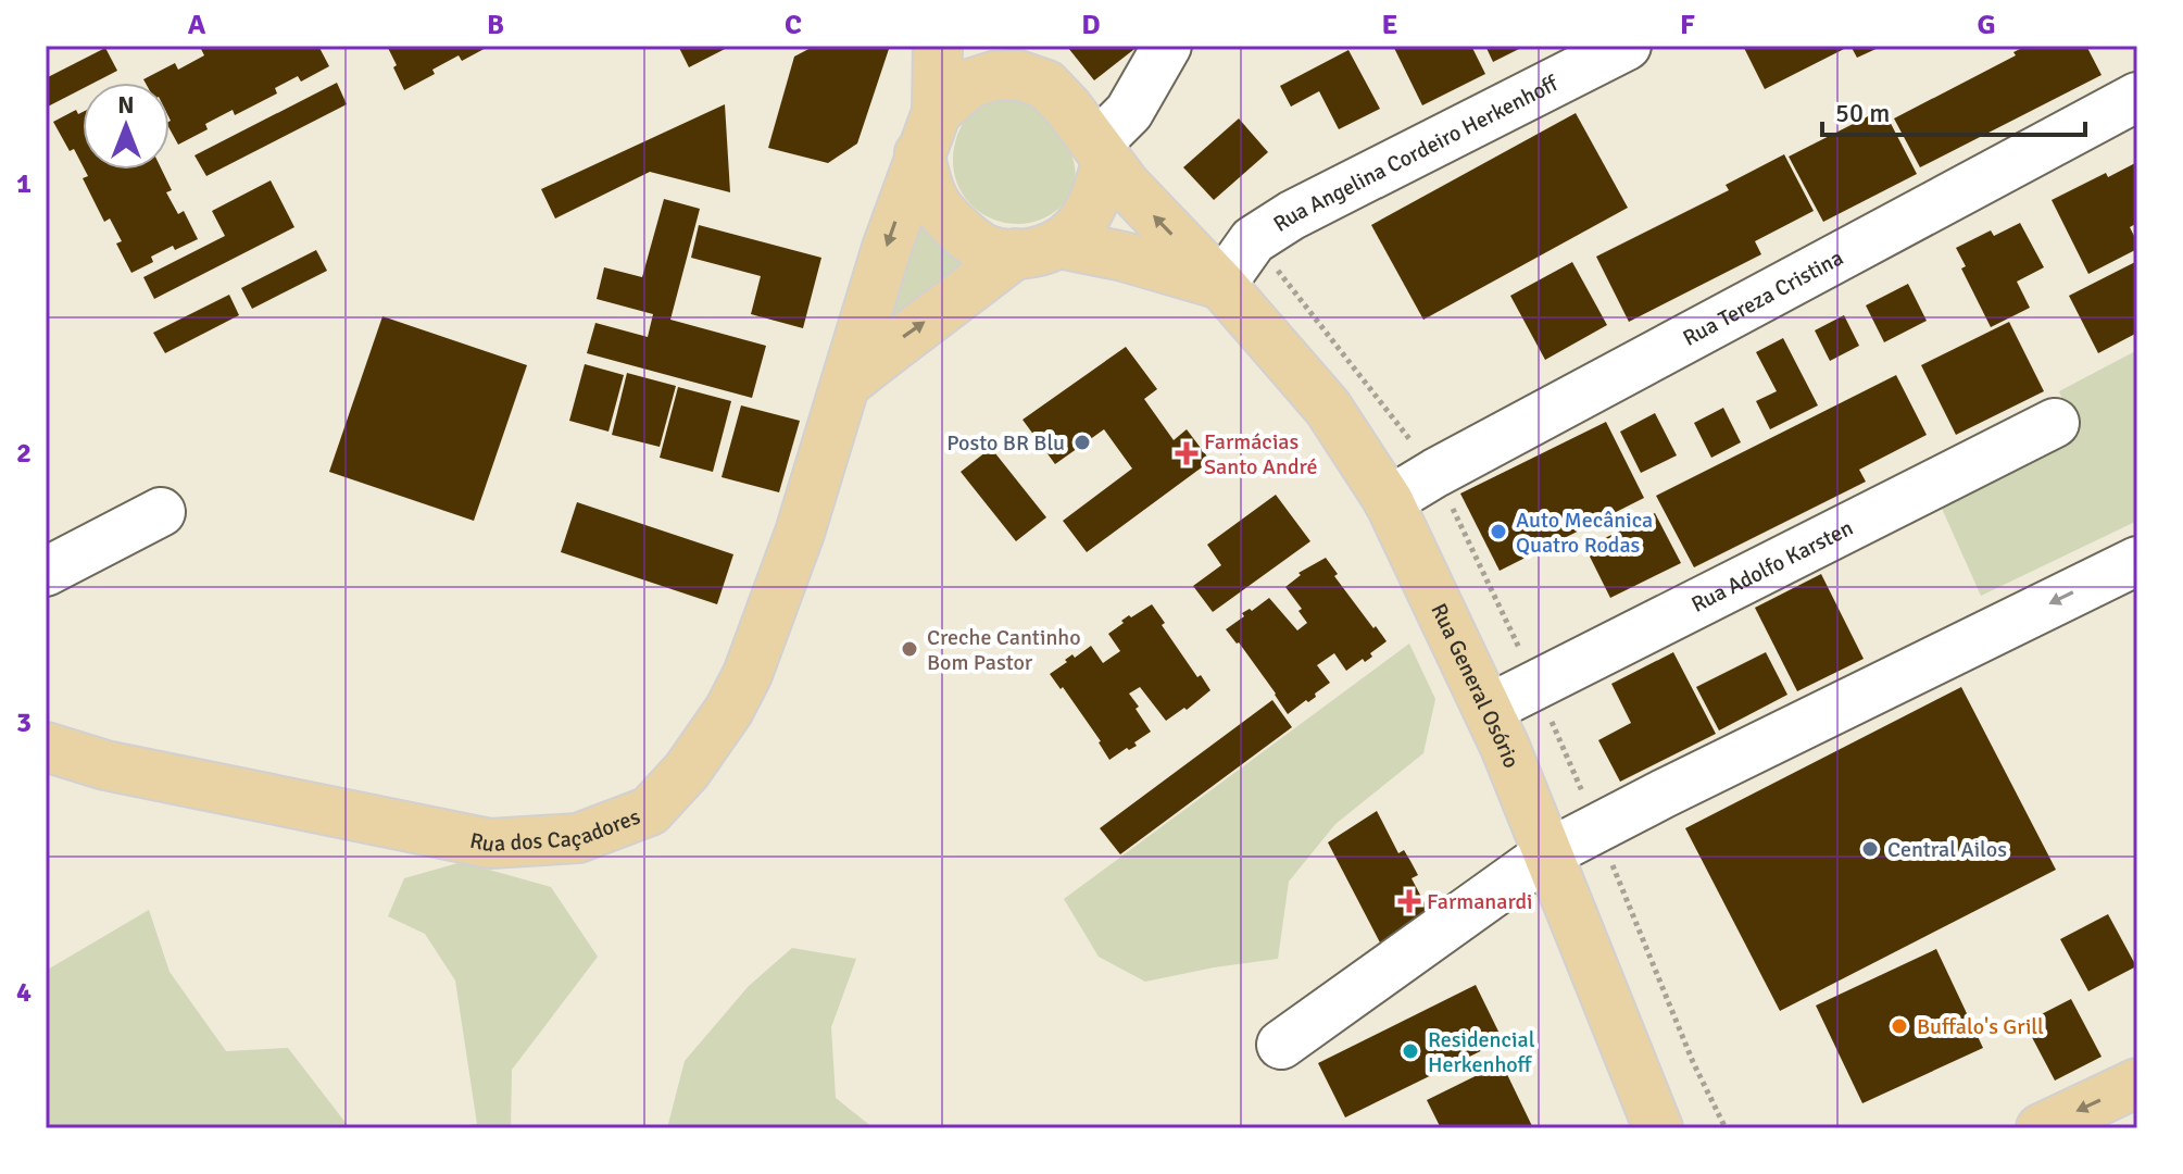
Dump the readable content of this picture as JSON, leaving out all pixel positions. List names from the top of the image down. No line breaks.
{"streets":{"main road":["Rua General Osório","Rua dos Caçadores"],"street":["Rua Angelina Cordeiro Herkenhoff","Rua Tereza Cristina","Rua Adolfo Karsten"]},"crossings":[["Rua Angelina Cordeiro Herkenhoff","Rua General Osório"],["Rua Tereza Cristina","Rua General Osório"],["Rua Adolfo Karsten","Rua General Osório"],["Rua General Osório","Rua dos Caçadores"]],"places":{"other":["Posto BR Blu","Auto Mecânica Quatro Rodas","Creche Cantinho Bom Pastor","Central Ailos","Buffalo's Grill","Residencial Herkenhoff"],"health":["Farmácias Santo André","Farmanardi"]},"scale_bar":"50 m","north":"top","grid":{"columns":["A","B","C","D","E","F","G"],"rows":["1","2","3","4"]}}
